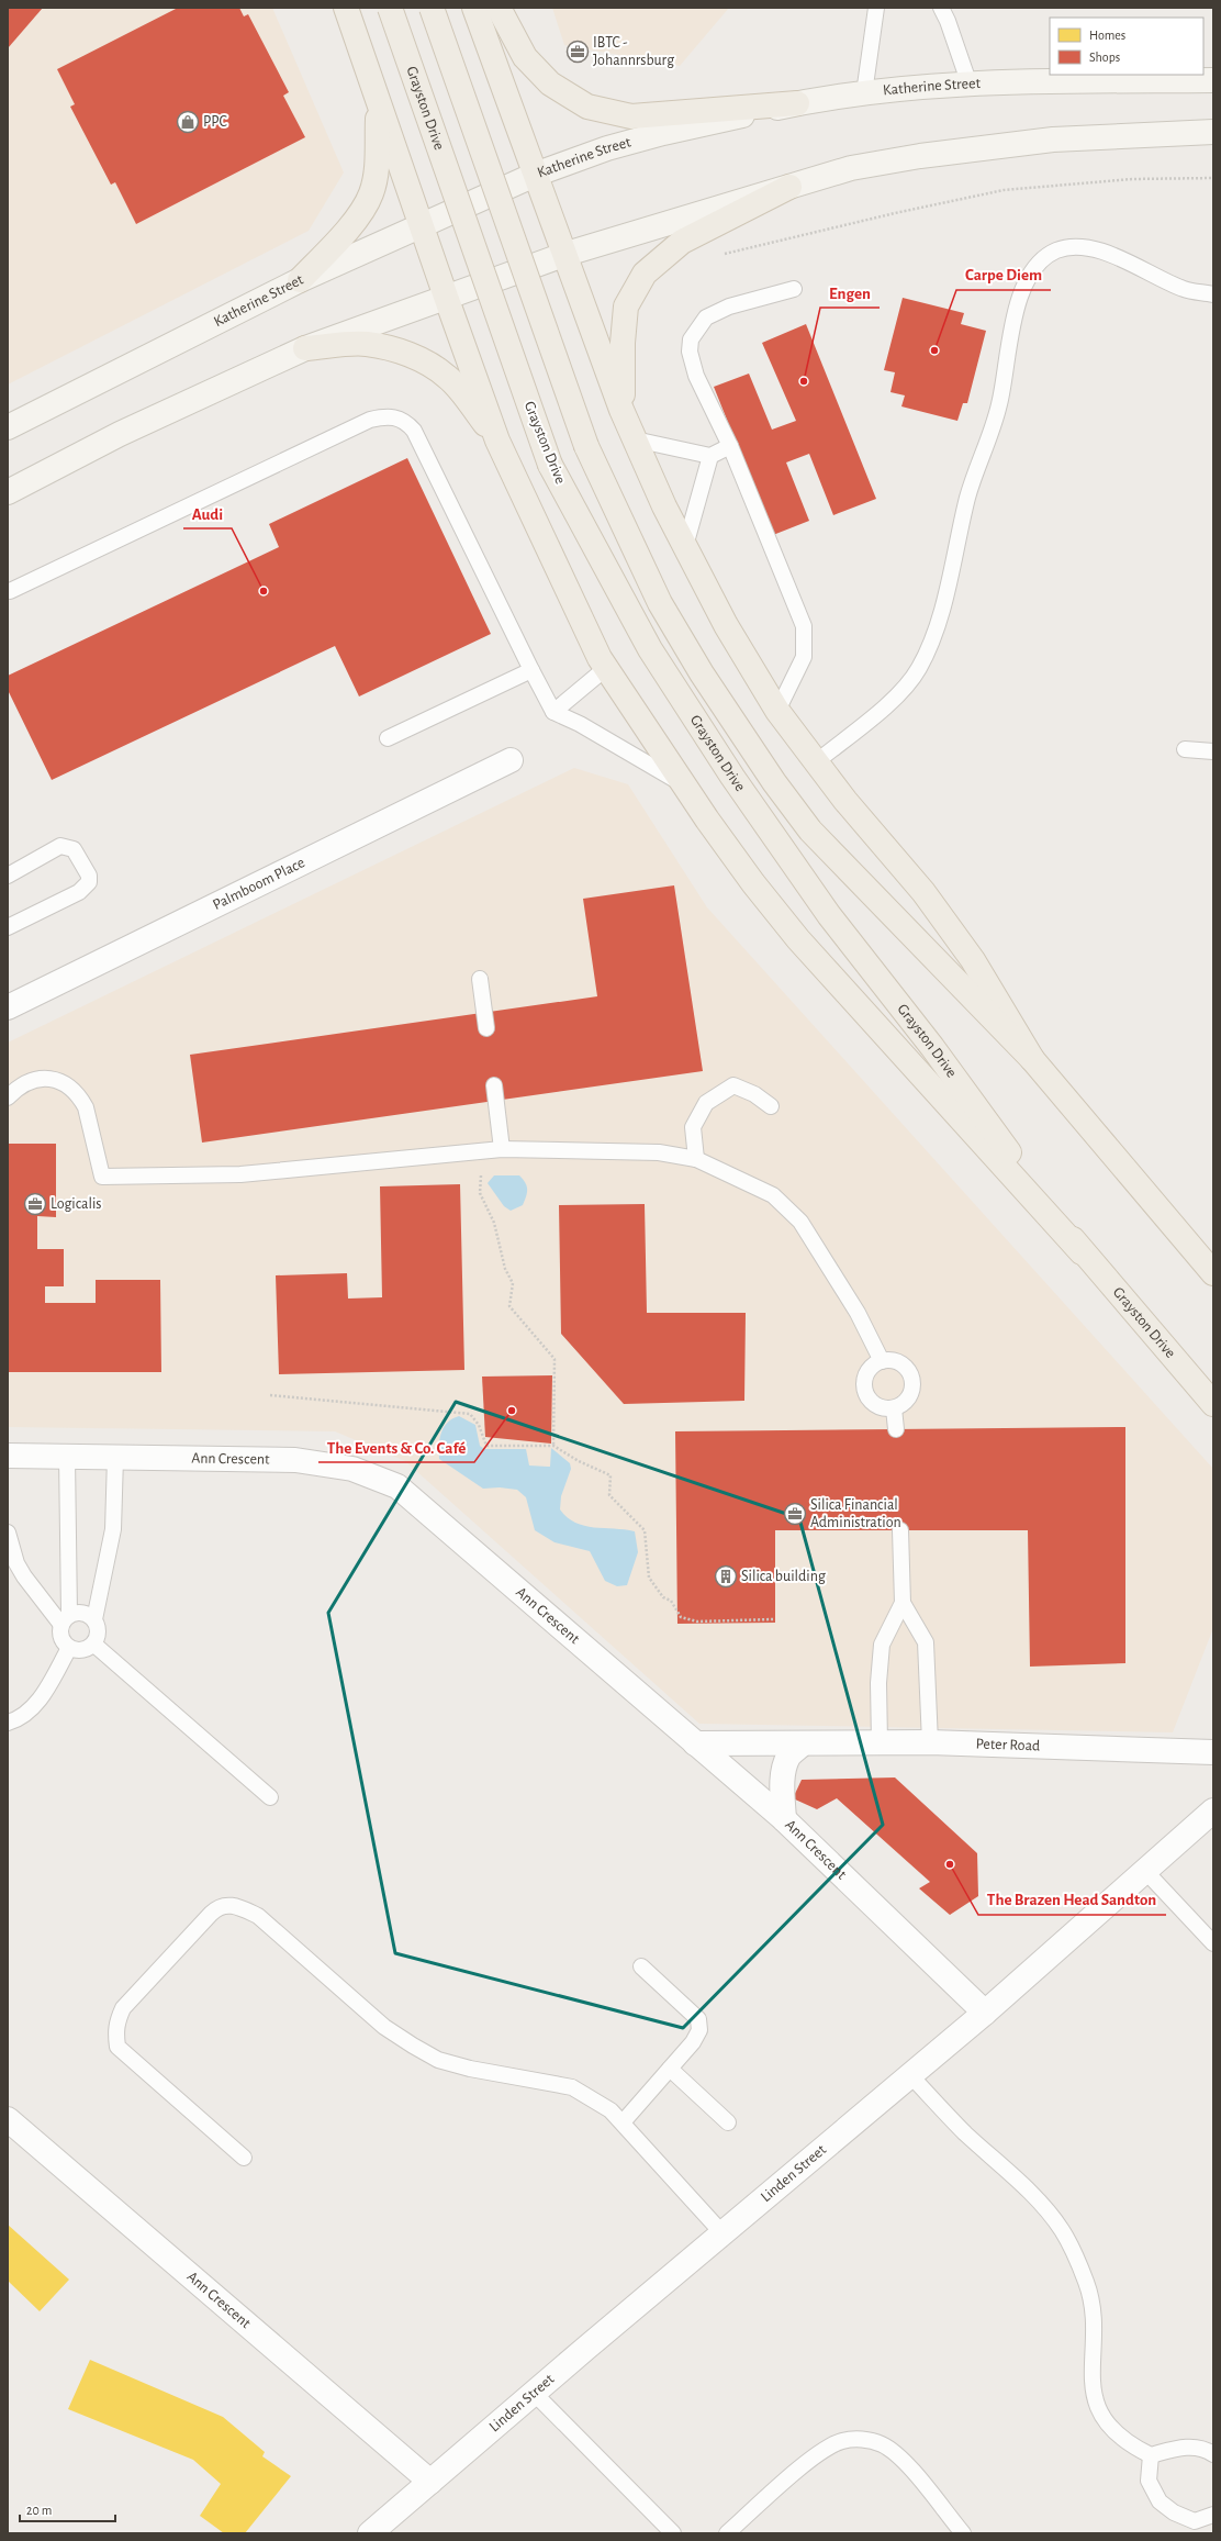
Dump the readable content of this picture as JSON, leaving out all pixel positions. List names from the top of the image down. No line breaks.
{"streets":{"main road":["Katherine Street","Grayston Drive"],"street":["Palmboom Place","Ann Crescent","Peter Road","Linden Street"]},"crossings":[["Ann Crescent","Peter Road"],["Ann Crescent","Linden Street"]],"places":{"office":["IBTC - Johannrsburg","Logicalis","Silica Financial Administration"],"shop":["PPC"],"other":["Carpe Diem","Engen","Audi","The Events & Co. Café","The Brazen Head Sandton"],"building":["Silica building"]},"legend":["Homes","Shops"],"scale_bar":"20 m"}
